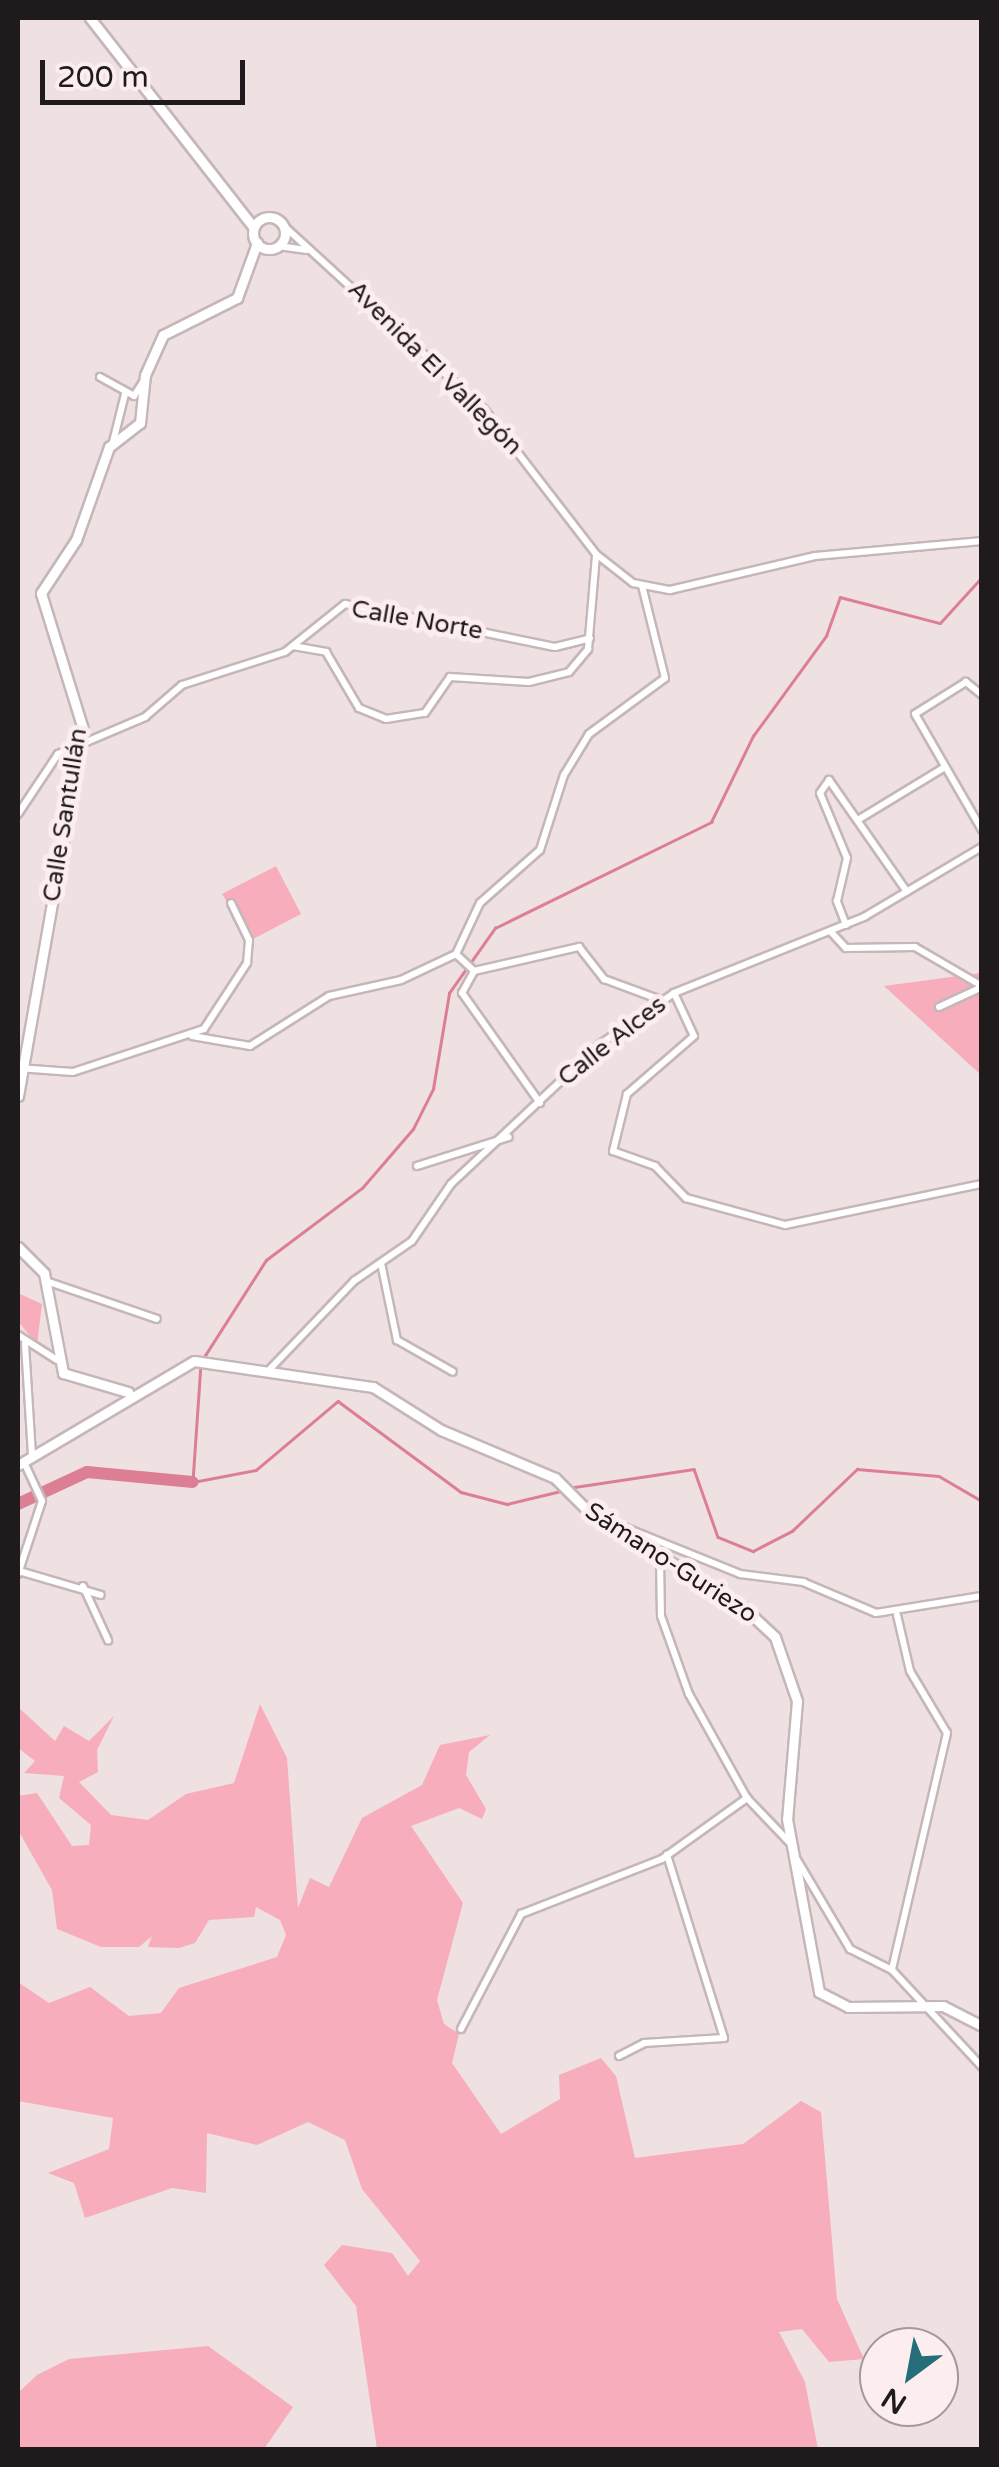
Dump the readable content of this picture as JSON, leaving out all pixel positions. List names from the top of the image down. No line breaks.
{"streets":{"street":["Avenida El Vallegón","Calle Norte","Calle Santullán","Calle Alces","Sámano-Guriezo"]},"crossings":[["Calle Norte","Calle Santullán"],["Calle Alces","Sámano-Guriezo"]],"scale_bar":"200 m","north":"bottom left"}
